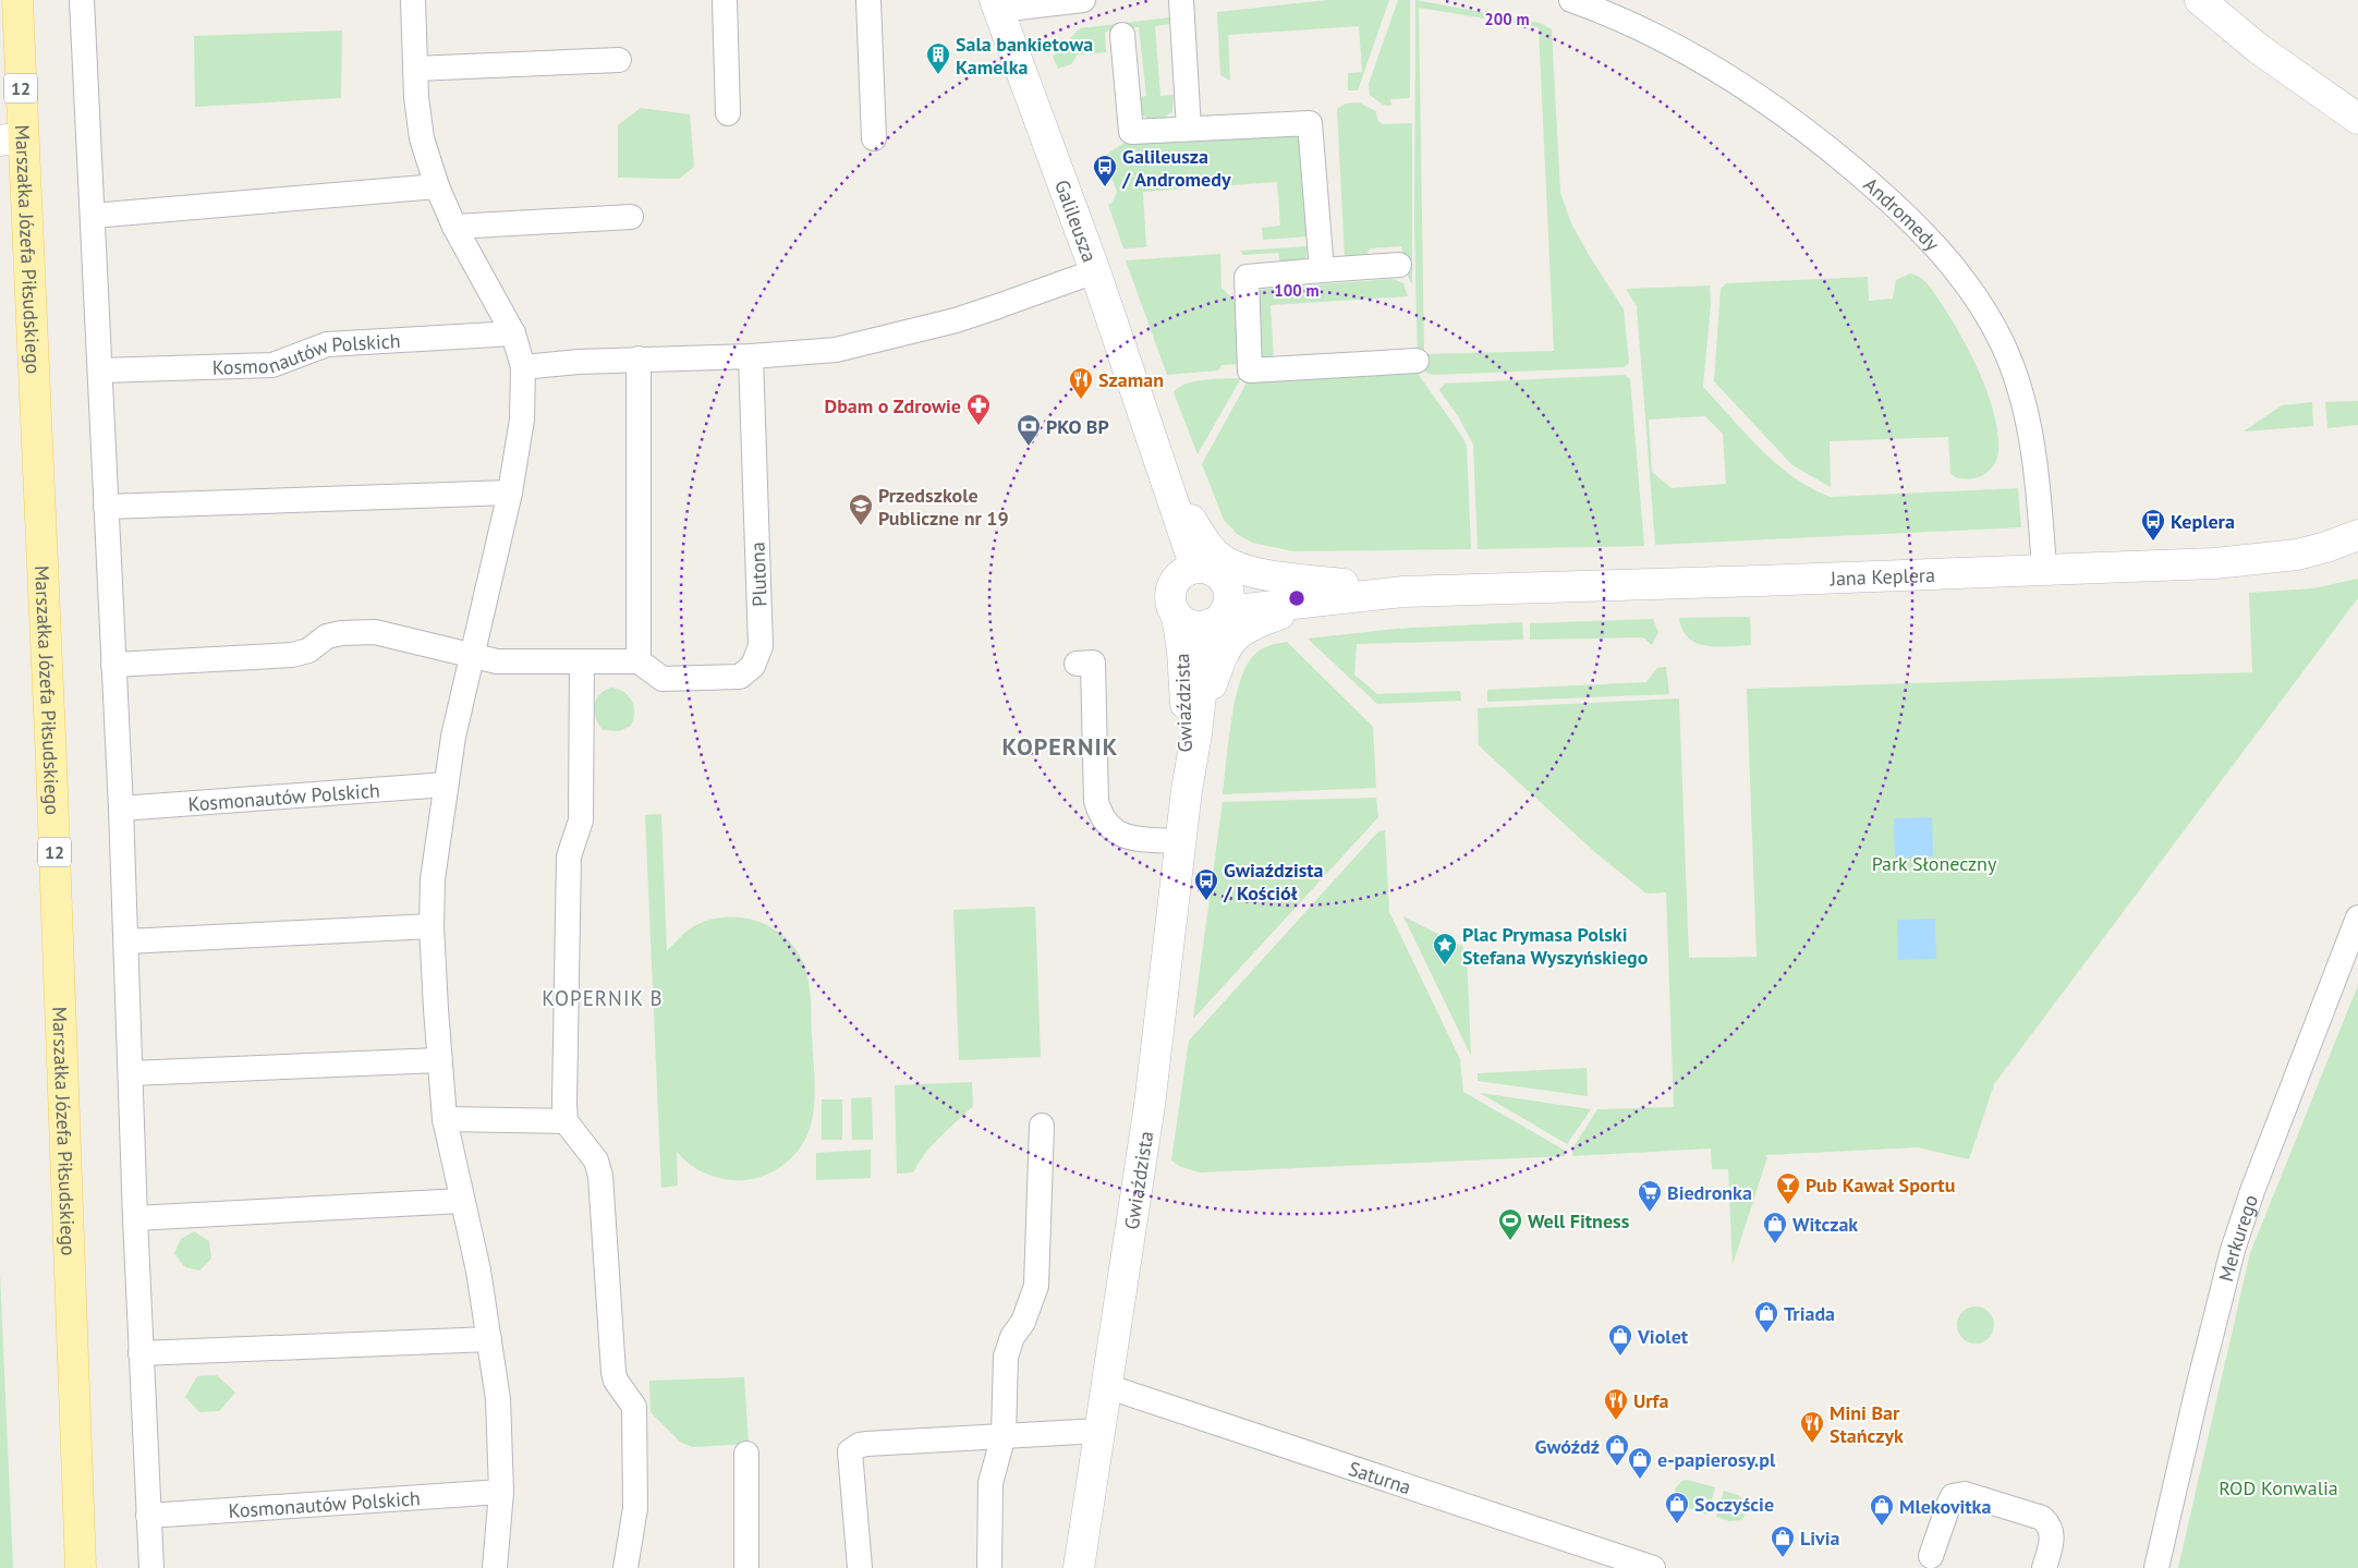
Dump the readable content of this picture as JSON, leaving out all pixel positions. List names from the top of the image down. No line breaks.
{"streets":{"main road":["12","Marszałka Józefa Piłsudskiego"],"street":["Andromedy","Galileusza","Kosmonautów Polskich","Plutona","Jana Keplera","Gwiaździsta","Merkurego","Saturna"]},"crossings":[["Andromedy","Jana Keplera"],["Galileusza","Jana Keplera"],["Galileusza","Gwiaździsta"],["Jana Keplera","Gwiaździsta"],["Gwiaździsta","Saturna"]],"districts":["KOPERNIK","KOPERNIK B"],"parks":["Park Słoneczny","ROD Konwalia"],"places":{"building":["Sala bankietowa Kamelka"],"bus stop":["Galileusza / Andromedy","Keplera","Gwiaździsta / Kościół"],"restaurant":["Szaman","Urfa","Mini Bar Stańczyk"],"pharmacy":["Dbam o Zdrowie"],"bank":["PKO BP"],"school or university":["Przedszkole Publiczne nr 19"],"place":["Plac Prymasa Polski Stefana Wyszyńskiego"],"bar":["Pub Kawał Sportu"],"supermarket":["Biedronka"],"sports":["Well Fitness"],"shop":["Witczak","Triada","Violet","Gwóźdź","e-papierosy.pl","Soczyście","Mlekovitka","Livia"]},"rings":["200 m","100 m"]}
